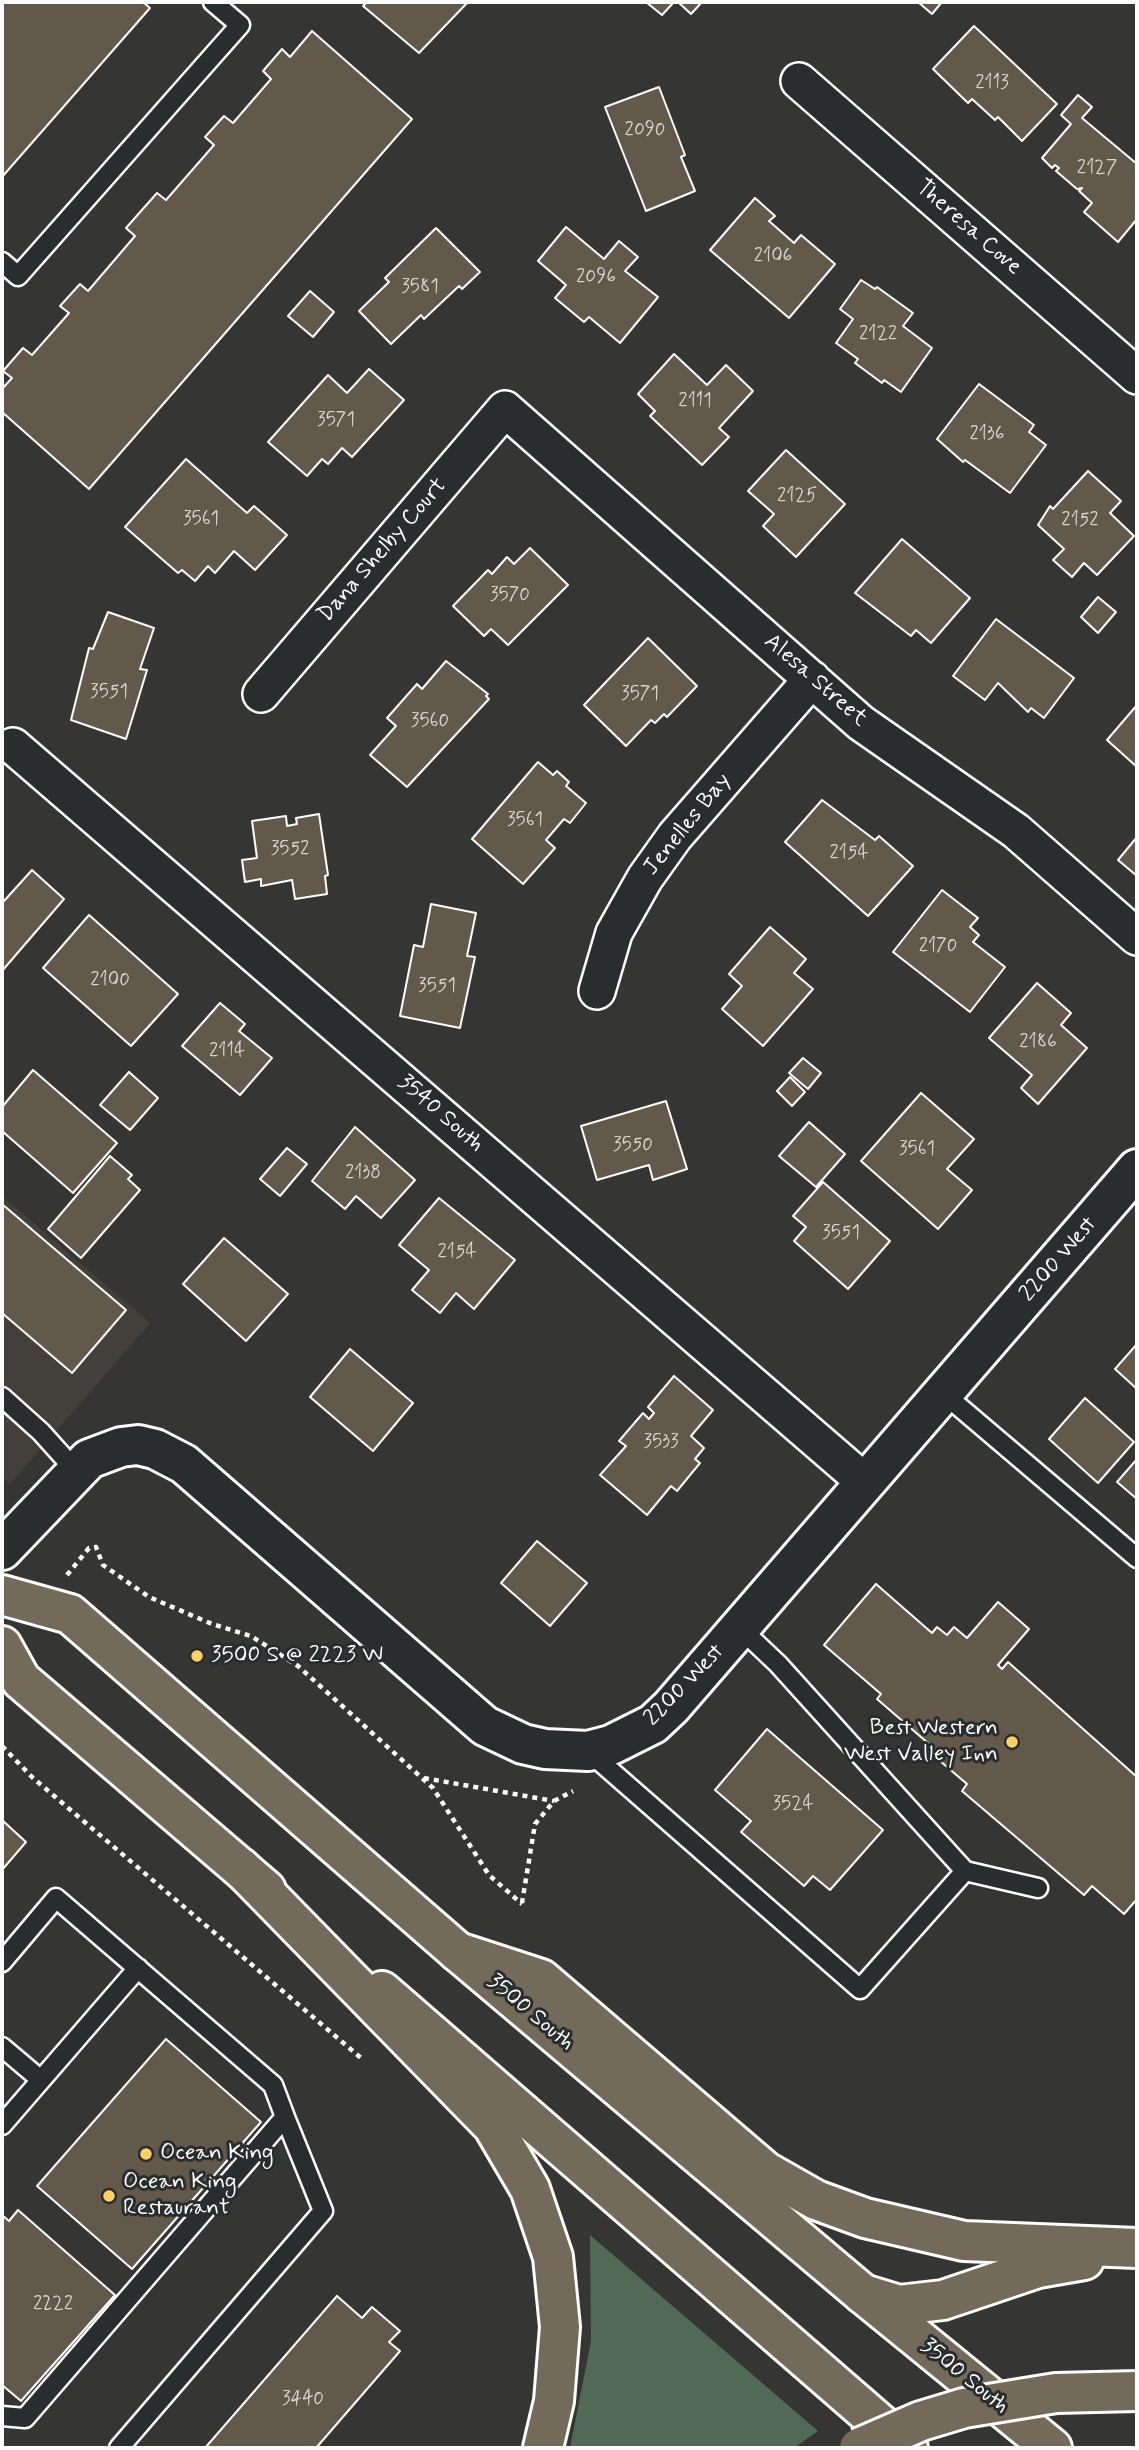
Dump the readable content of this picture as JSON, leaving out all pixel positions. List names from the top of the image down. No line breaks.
{"streets":{"main road":["3500 South"],"street":["Theresa Cove","Dana Shelby Court","Alesa Street","Jenelles Bay","3540 South","2200 West"]},"crossings":[["Dana Shelby Court","Alesa Street"],["Alesa Street","Jenelles Bay"],["3540 South","2200 West"]],"places":["3500 S @ 2223 W","Best Western West Valley Inn","Ocean King","Ocean King Restaurant"],"house_numbers":["2113","2090","2127","2106","2096","3581","2122","2111","3571","2136","2125","3561","2152","3570","3551","3571","3560","3561","3552","2154","2170","2100","3551","2186","2114","3550","3561","2138","3551","2154","3533","3524","2222","3440"]}
